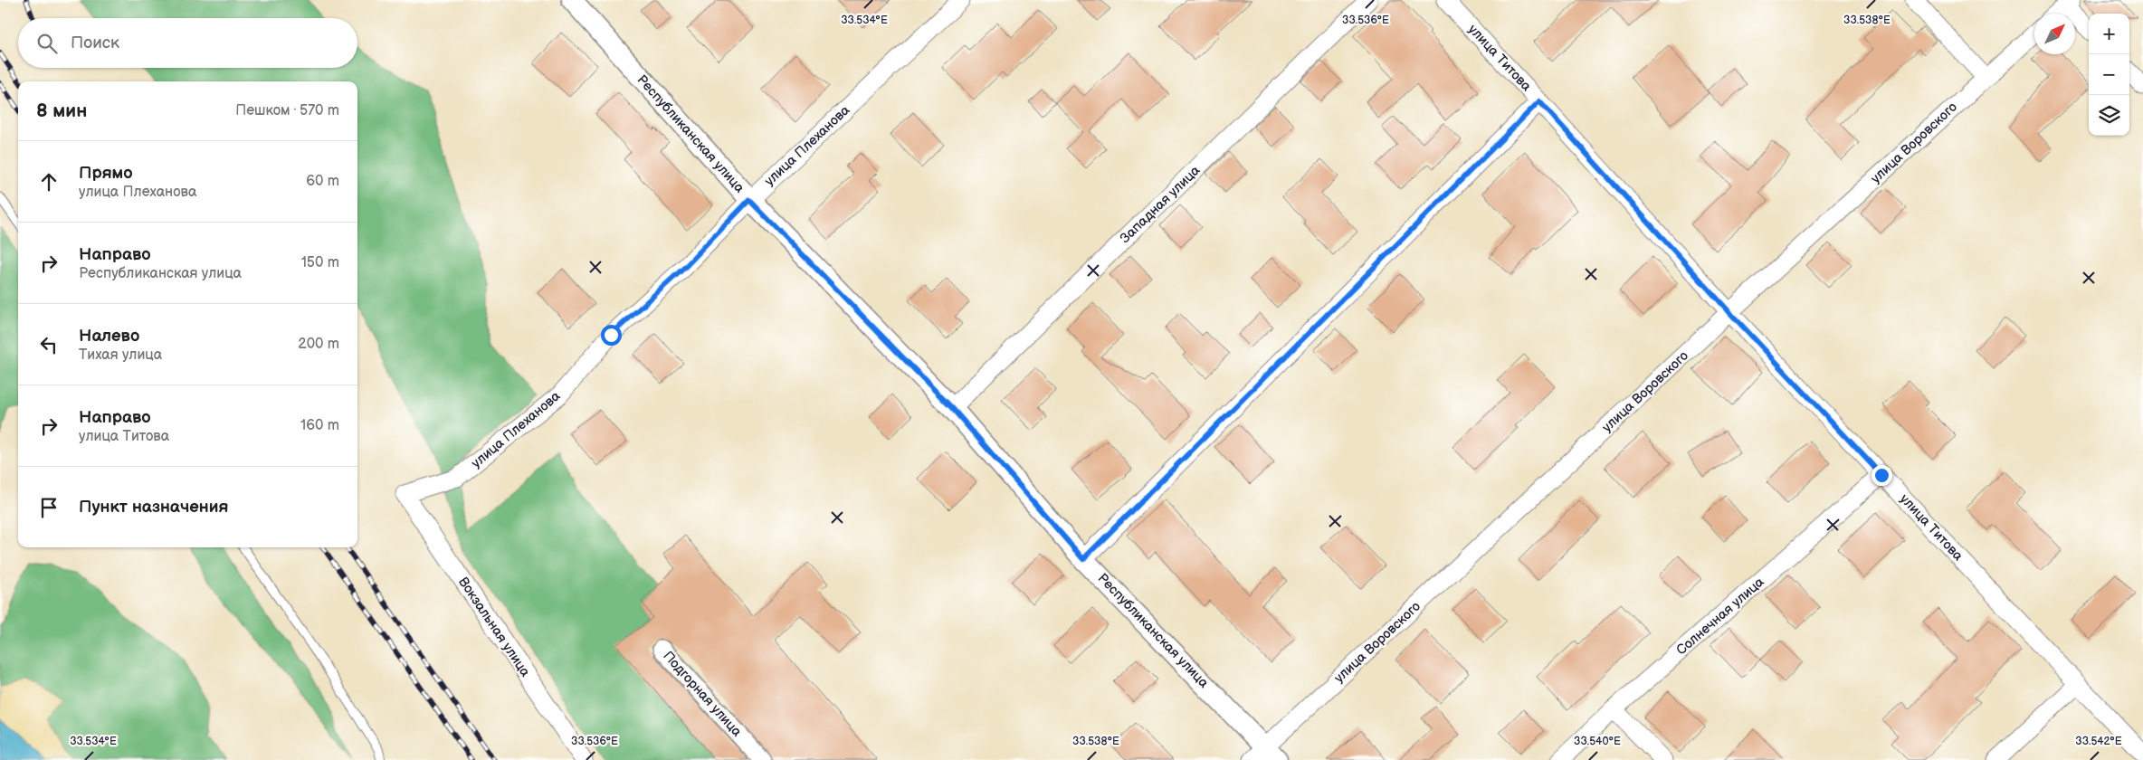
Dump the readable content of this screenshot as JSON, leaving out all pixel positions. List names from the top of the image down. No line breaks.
{"streets":{"street":["улица Титова","Республиканская улица","улица Воровского","улица Плеханова","Западная улица","Солнечная улица","Вокзальная улица","Подгорная улица"]},"crossings":[["улица Титова","улица Воровского"],["улица Титова","Солнечная улица"],["Республиканская улица","улица Воровского"],["Республиканская улица","улица Плеханова"],["Республиканская улица","Западная улица"],["улица Плеханова","Вокзальная улица"]],"north":"top right","page":{"map_buttons":["+","−"],"search":"Поиск","heading":["8 мин","Пешком · 570 m"],"list":[["Прямо","улица Плеханова","60 m"],["Направо","Республиканская улица","150 m"],["Налево","Тихая улица","200 m"],["Направо","улица Титова","160 m"],"Пункт назначения"]},"coordinates":["33.534°E","33.536°E","33.538°E","33.540°E","33.542°E"]}
